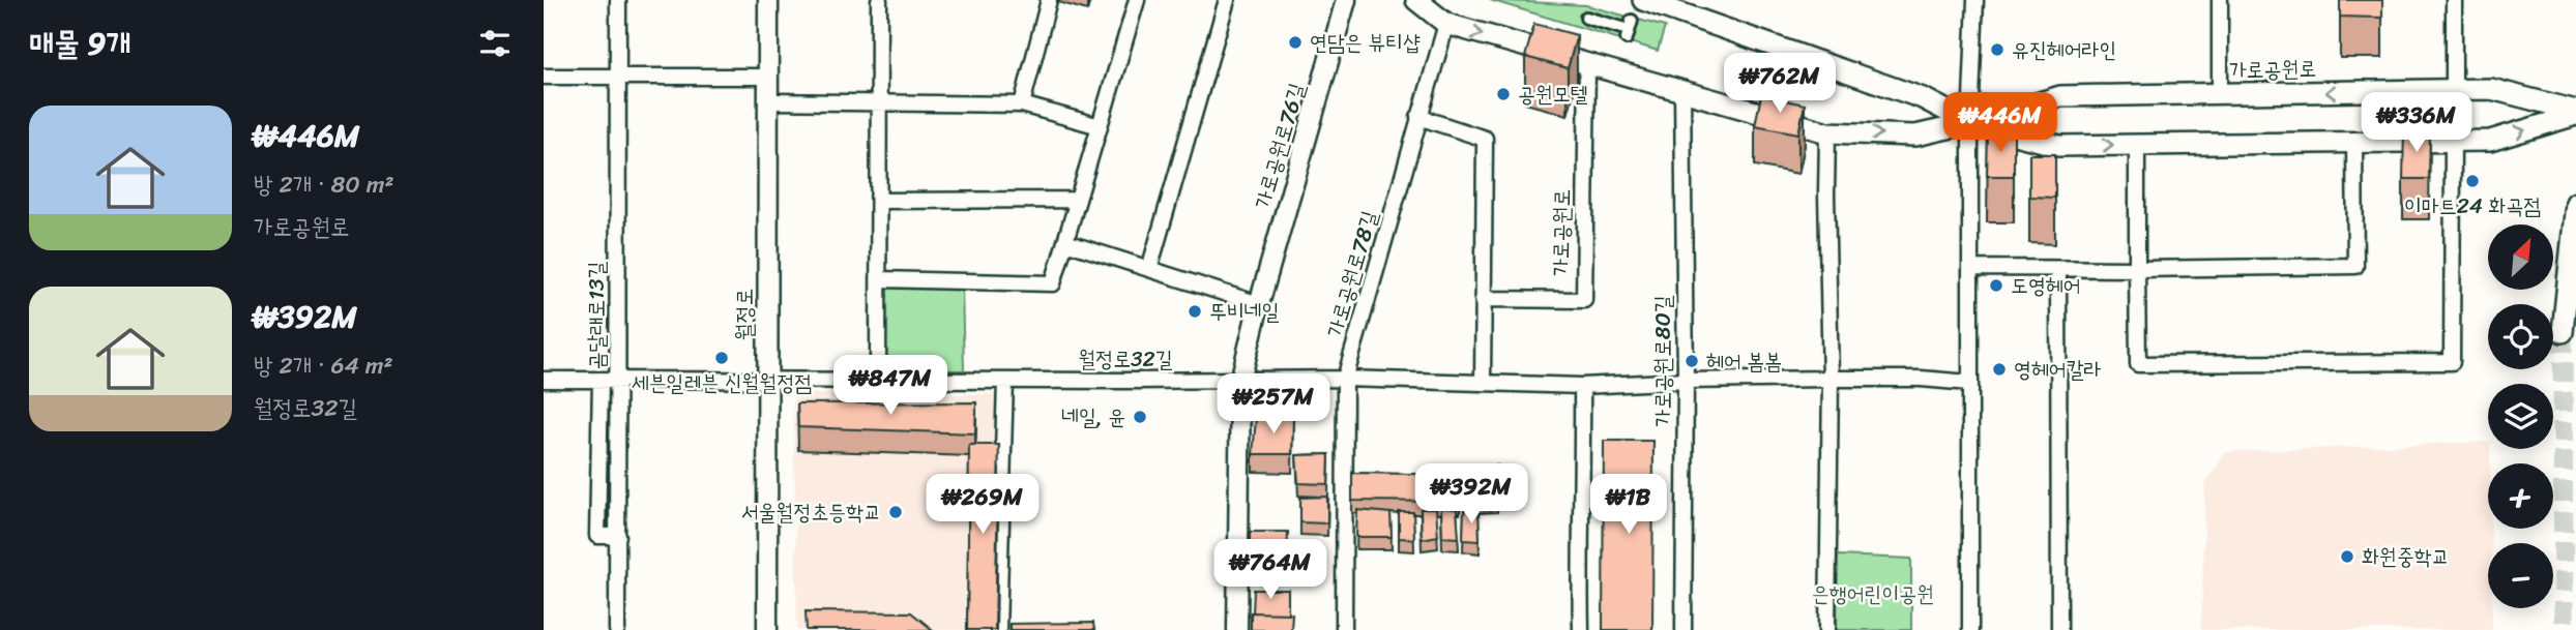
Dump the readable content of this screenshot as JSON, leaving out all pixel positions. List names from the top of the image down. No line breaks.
{"streets":{"main road":["가로공원로"],"street":["가로공원로76길","가로공원로78길","월정로","곰달래로13길","월정로32길","가로공원로80길"]},"crossings":[["가로공원로","가로공원로78길"],["가로공원로","가로공원로80길"],["가로공원로76길","월정로32길"],["가로공원로78길","월정로32길"],["월정로","월정로32길"],["곰달래로13길","월정로32길"],["월정로32길","가로공원로80길"]],"parks":["은행어린이공원"],"places":["연담은 뷰티샵","유진헤어라인","공원모텔","이마트24 화곡점","도영헤어","뚜비네일","세븐일레븐 신월월정점","헤어 봄봄","영헤어칼라","네일, 윤","서울월정초등학교","화원중학교"],"north":"top right","page":{"heading":"매물 9개","price":["₩762M","₩446M","₩336M","₩847M","₩257M","₩392M","₩269M","₩1B","₩764M"],"list":[{"name":"₩446M","note":"방 2개 · 80 m² · 가로공원로"},{"name":"₩392M","note":"방 2개 · 64 m² · 월정로32길"}],"map_buttons":["+","−"]}}
